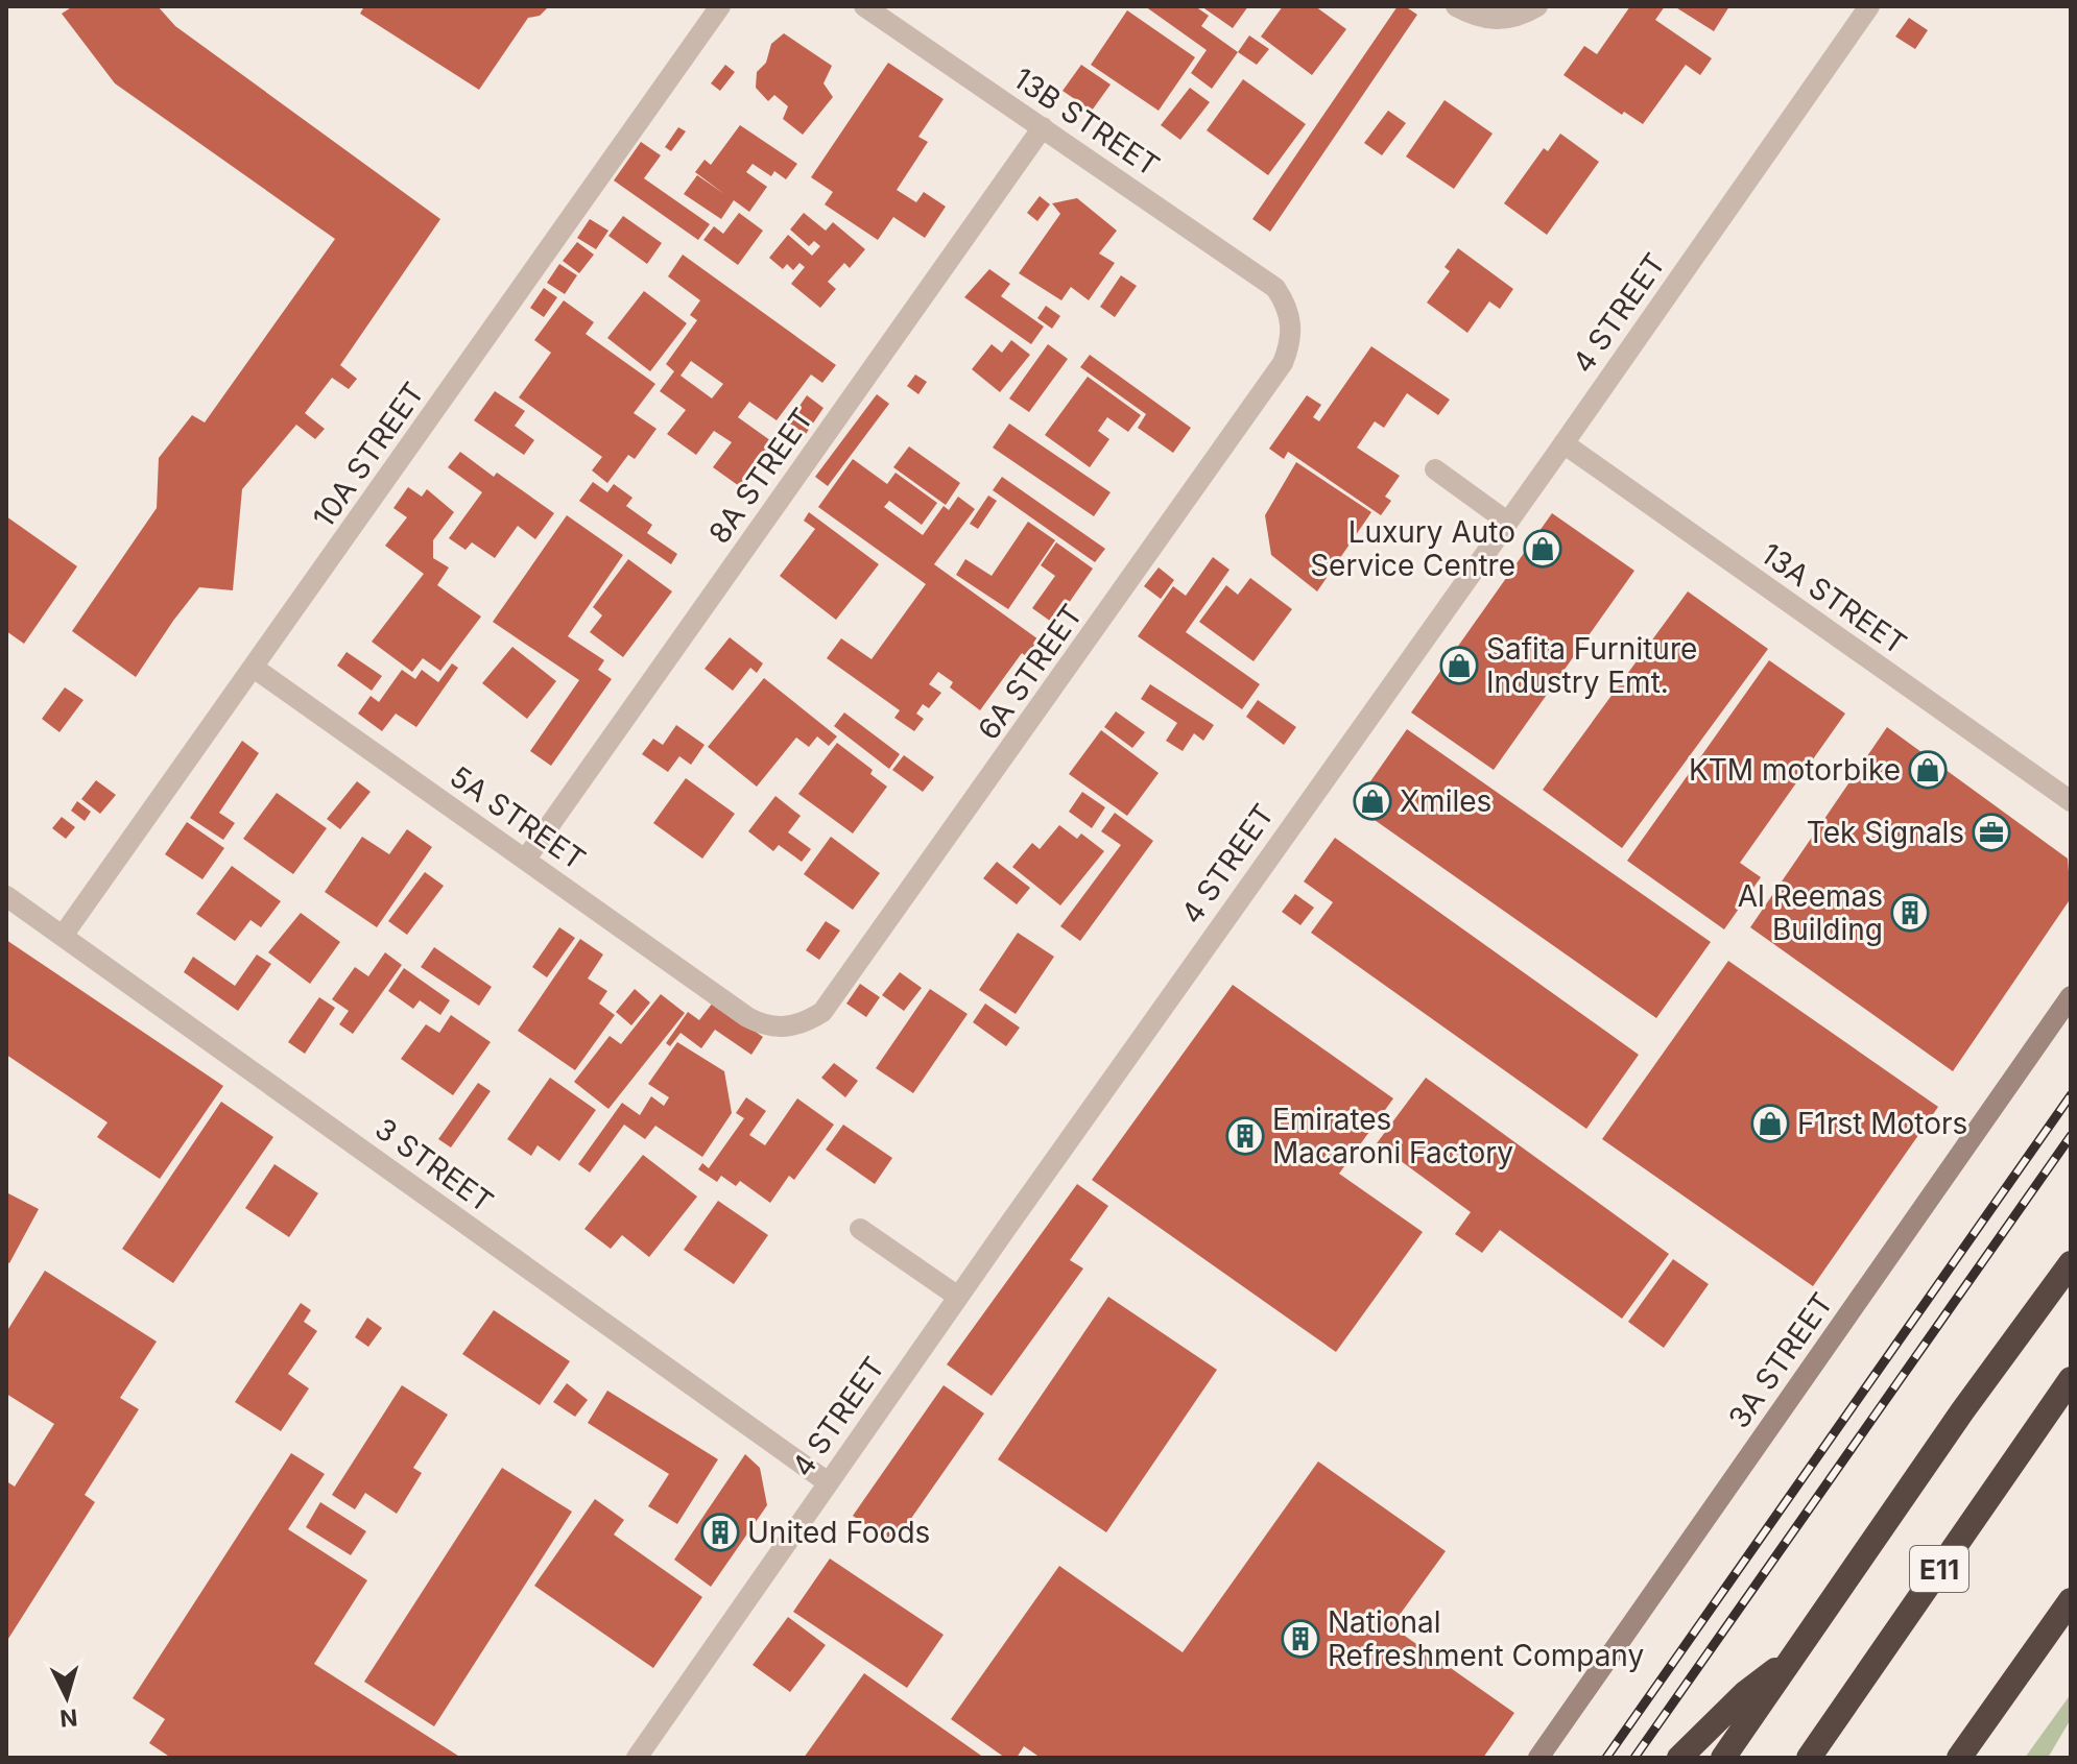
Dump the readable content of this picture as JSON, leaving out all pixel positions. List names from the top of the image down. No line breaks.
{"streets":{"highway":["E11"],"street":["13B STREET","4 STREET","10A STREET","8A STREET","13A STREET","6A STREET","5A STREET","3 STREET","3A STREET"]},"crossings":[["13B STREET","8A STREET"],["13B STREET","6A STREET"],["4 STREET","13A STREET"],["4 STREET","3 STREET"],["10A STREET","5A STREET"],["10A STREET","3 STREET"],["8A STREET","5A STREET"],["6A STREET","5A STREET"]],"places":{"shop":["Luxury Auto Service Centre","Safita Furniture Industry Emt.","KTM motorbike","Xmiles","F1rst Motors"],"office":["Tek Signals"],"building":["Al Reemas Building","Emirates Macaroni Factory","United Foods","National Refreshment Company"]},"north":"bottom"}
